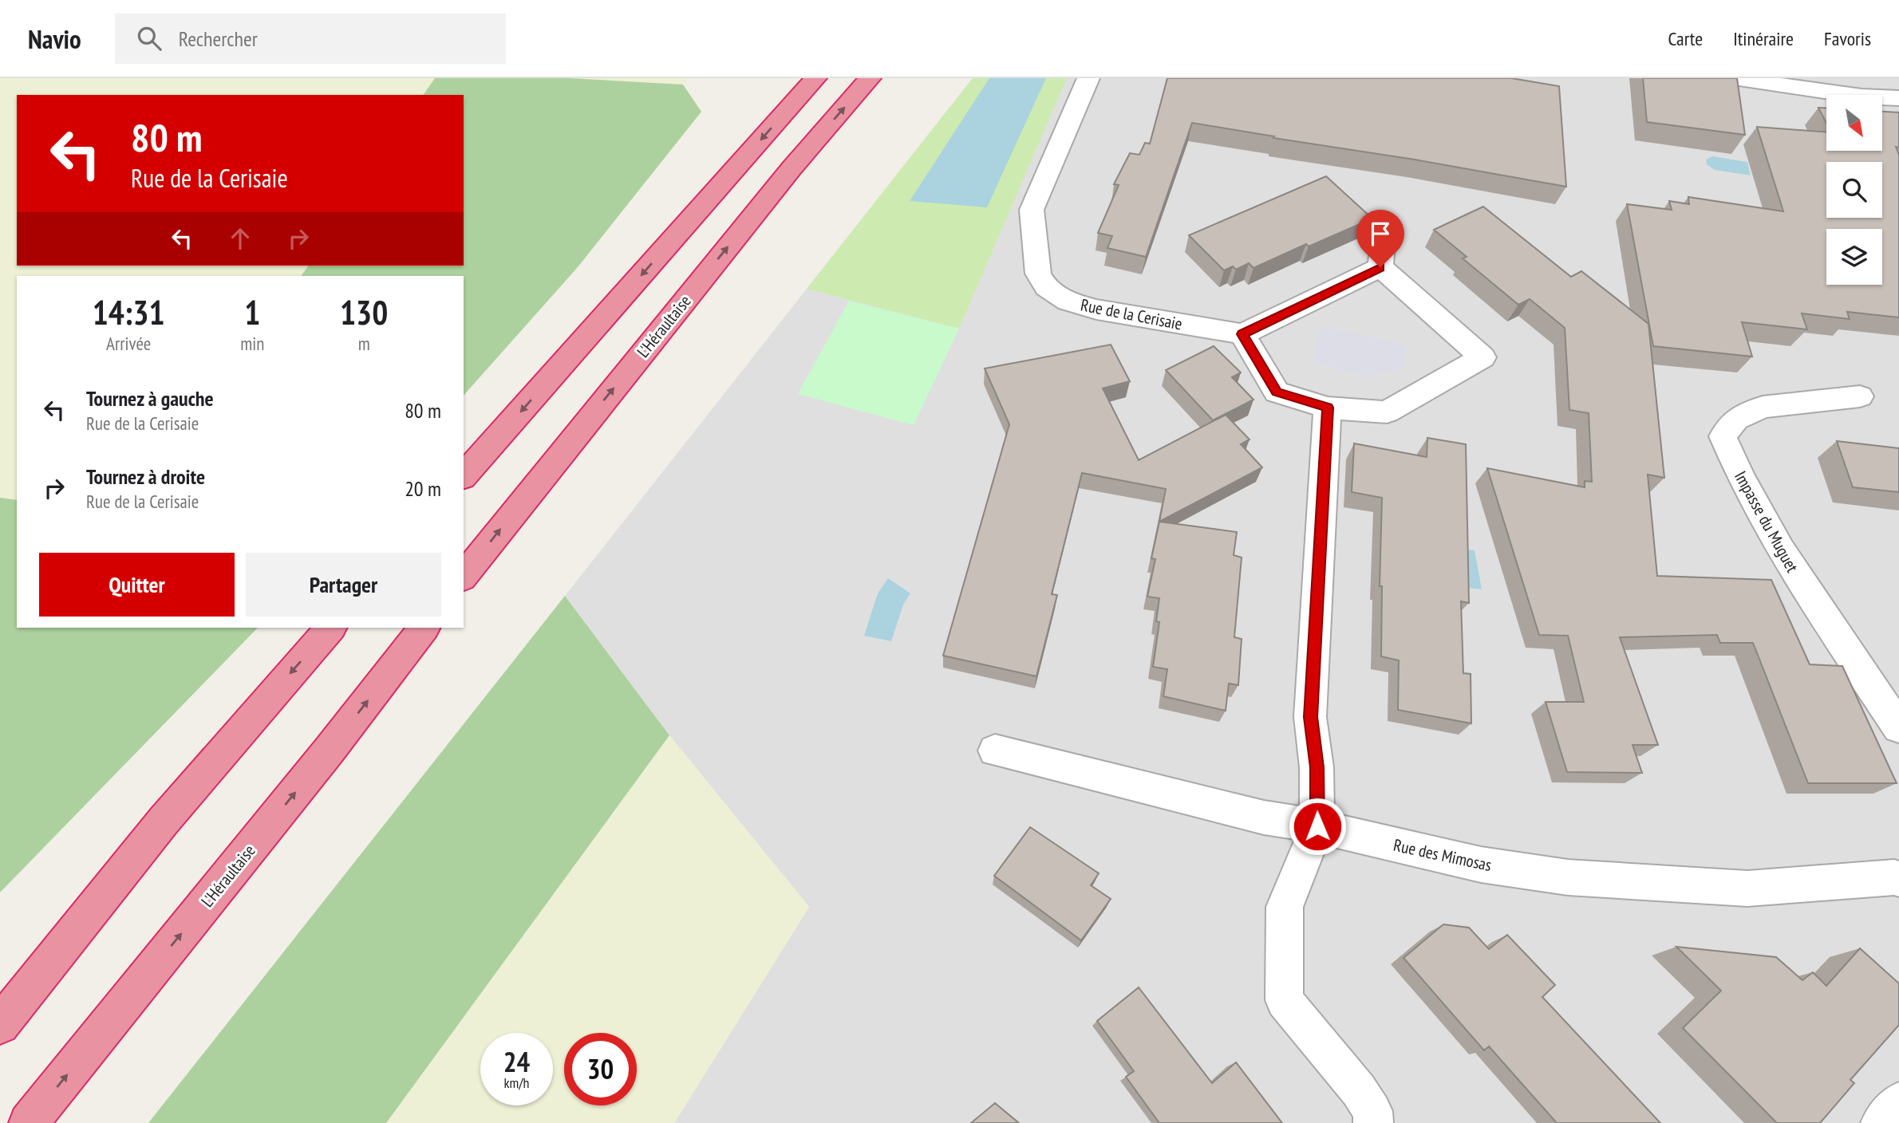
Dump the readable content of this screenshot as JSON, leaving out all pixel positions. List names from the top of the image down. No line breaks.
{"streets":{"highway":["L'Héraultaise"],"street":["Rue de la Cerisaie","Impasse du Muguet","Rue des Mimosas"]},"north":"bottom right","page":{"header":"Navio","search":"Rechercher","nav":["Carte","Itinéraire","Favoris"],"turn":["80 m","Rue de la Cerisaie"],"eta":["14:31","Arrivée","1","min","130","m"],"list":[{"name":"Tournez à gauche","note":"Rue de la Cerisaie","value":"80 m"},{"name":"Tournez à droite","note":"Rue de la Cerisaie","value":"20 m"}],"buttons":["Quitter","Partager"],"speed":"24 km/h","limit":"30"}}
